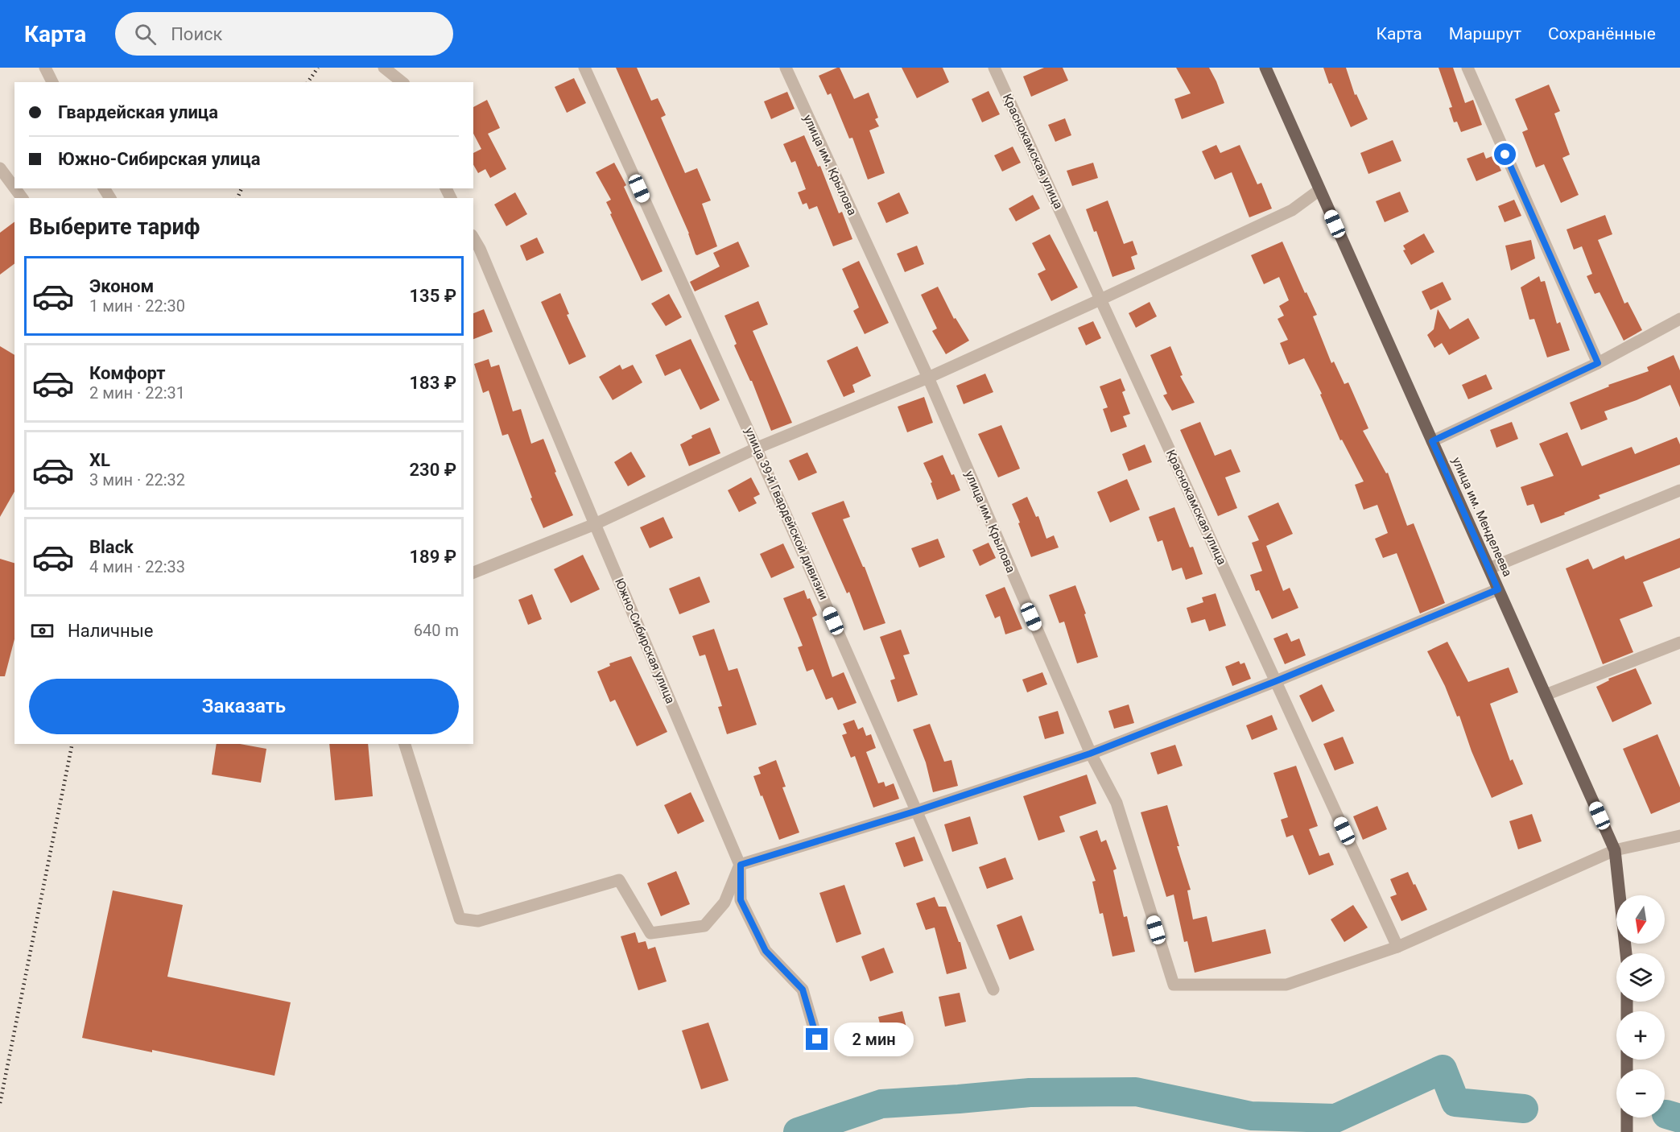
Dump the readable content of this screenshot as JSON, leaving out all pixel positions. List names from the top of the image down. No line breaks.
{"streets":{"main road":["улица им. Менделеева"],"street":["Краснокамская улица","улица им. Крылова","улица 39-й Гвардейской дивизии","Южно-Сибирская улица"]},"crossings":[["Краснокамская улица","улица им. Крылова"]],"north":"bottom","page":{"header":"Карта","search":"Поиск","nav":["Карта","Маршрут","Сохранённые"],"banner":["Гвардейская улица","Южно-Сибирская улица"],"heading":"Выберите тариф","list":[{"name":"Эконом","note":"1 мин · 22:30","value":"135 ₽"},{"name":"Комфорт","note":"2 мин · 22:31","value":"183 ₽"},{"name":"XL","note":"3 мин · 22:32","value":"230 ₽"},{"name":"Black","note":"4 мин · 22:33","value":"189 ₽"}],"pay":["Наличные","640 m"],"buttons":"Заказать","map_buttons":["+","−"],"bubble":"2 мин"}}
